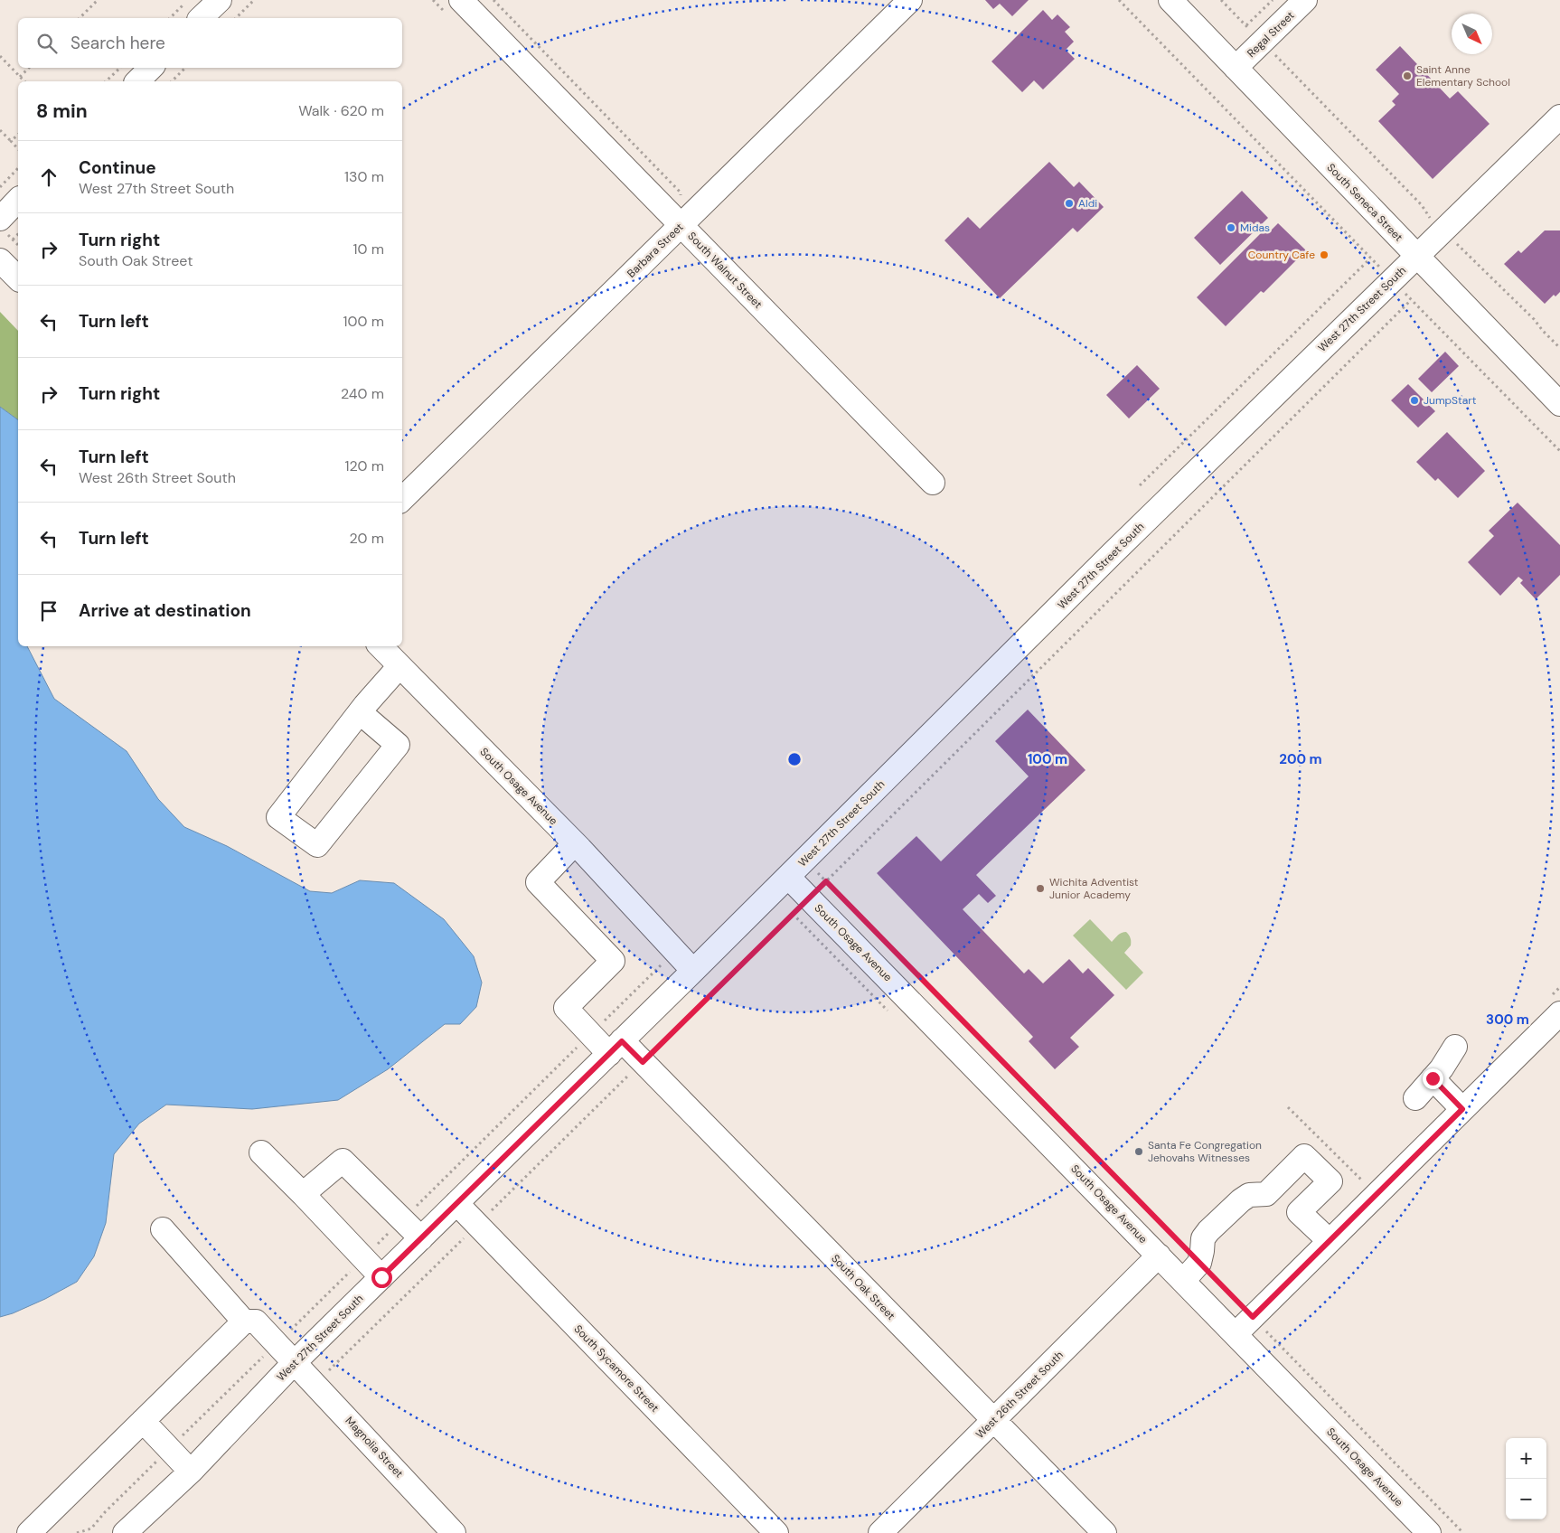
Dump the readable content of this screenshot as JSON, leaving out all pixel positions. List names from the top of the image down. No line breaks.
{"streets":{"street":["Regal Street","South Seneca Street","Barbara Street","South Walnut Street","West 27th Street South","South Osage Avenue","South Oak Street","South Sycamore Street","West 26th Street South","Magnolia Street"]},"crossings":[["Regal Street","South Seneca Street"],["South Seneca Street","West 27th Street South"],["Barbara Street","South Walnut Street"],["West 27th Street South","South Osage Avenue"],["West 27th Street South","South Oak Street"],["West 27th Street South","South Sycamore Street"],["West 27th Street South","Magnolia Street"],["South Osage Avenue","South Oak Street"],["South Osage Avenue","West 26th Street South"],["South Oak Street","West 26th Street South"]],"places":["Saint Anne Elementary School","Aldi","Midas","Country Cafe","JumpStart","Wichita Adventist Junior Academy","Santa Fe Congregation Jehovahs Witnesses"],"north":"bottom right","page":{"search":"Search here","heading":["8 min","Walk · 620 m"],"list":[["Continue","West 27th Street South","130 m"],["Turn right","South Oak Street","10 m"],["Turn left","100 m"],["Turn right","240 m"],["Turn left","West 26th Street South","120 m"],["Turn left","20 m"],"Arrive at destination"],"map_buttons":["+","−"]},"rings":["100 m","200 m","300 m"]}
